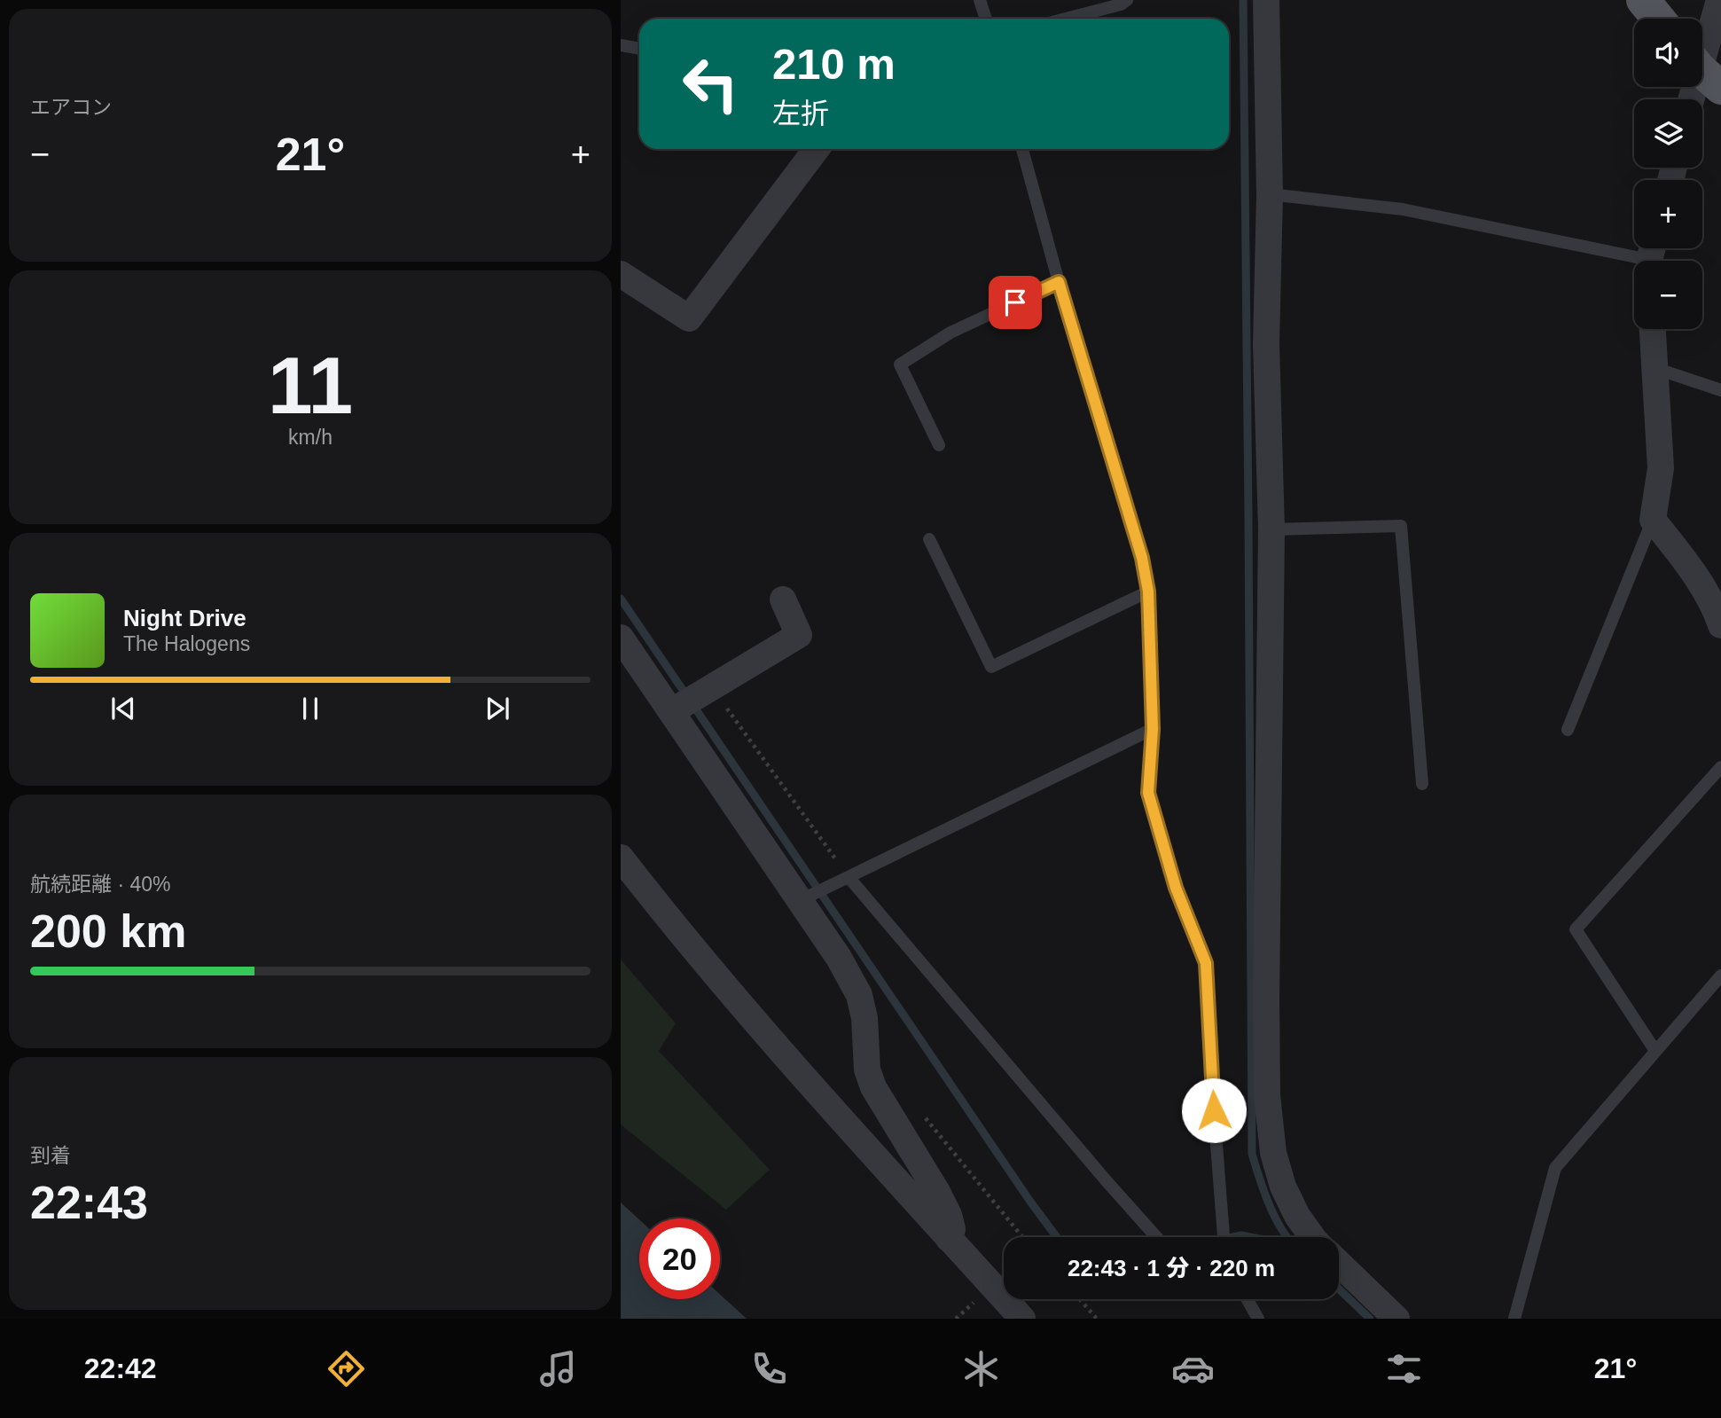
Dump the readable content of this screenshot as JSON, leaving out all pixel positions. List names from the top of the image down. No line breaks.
{"page":{"tile":["エアコン",["11","km/h"],["航続距離 · 40%","200 km"],["到着","22:43"]],"map_buttons":["+","−"],"turn":["210 m","左折"],"heat":["−","21°","+"],"song":["Night Drive","The Halogens"],"limit":"20","trip":"22:43 · 1 分 · 220 m","tabs":["22:42","21°"]}}
